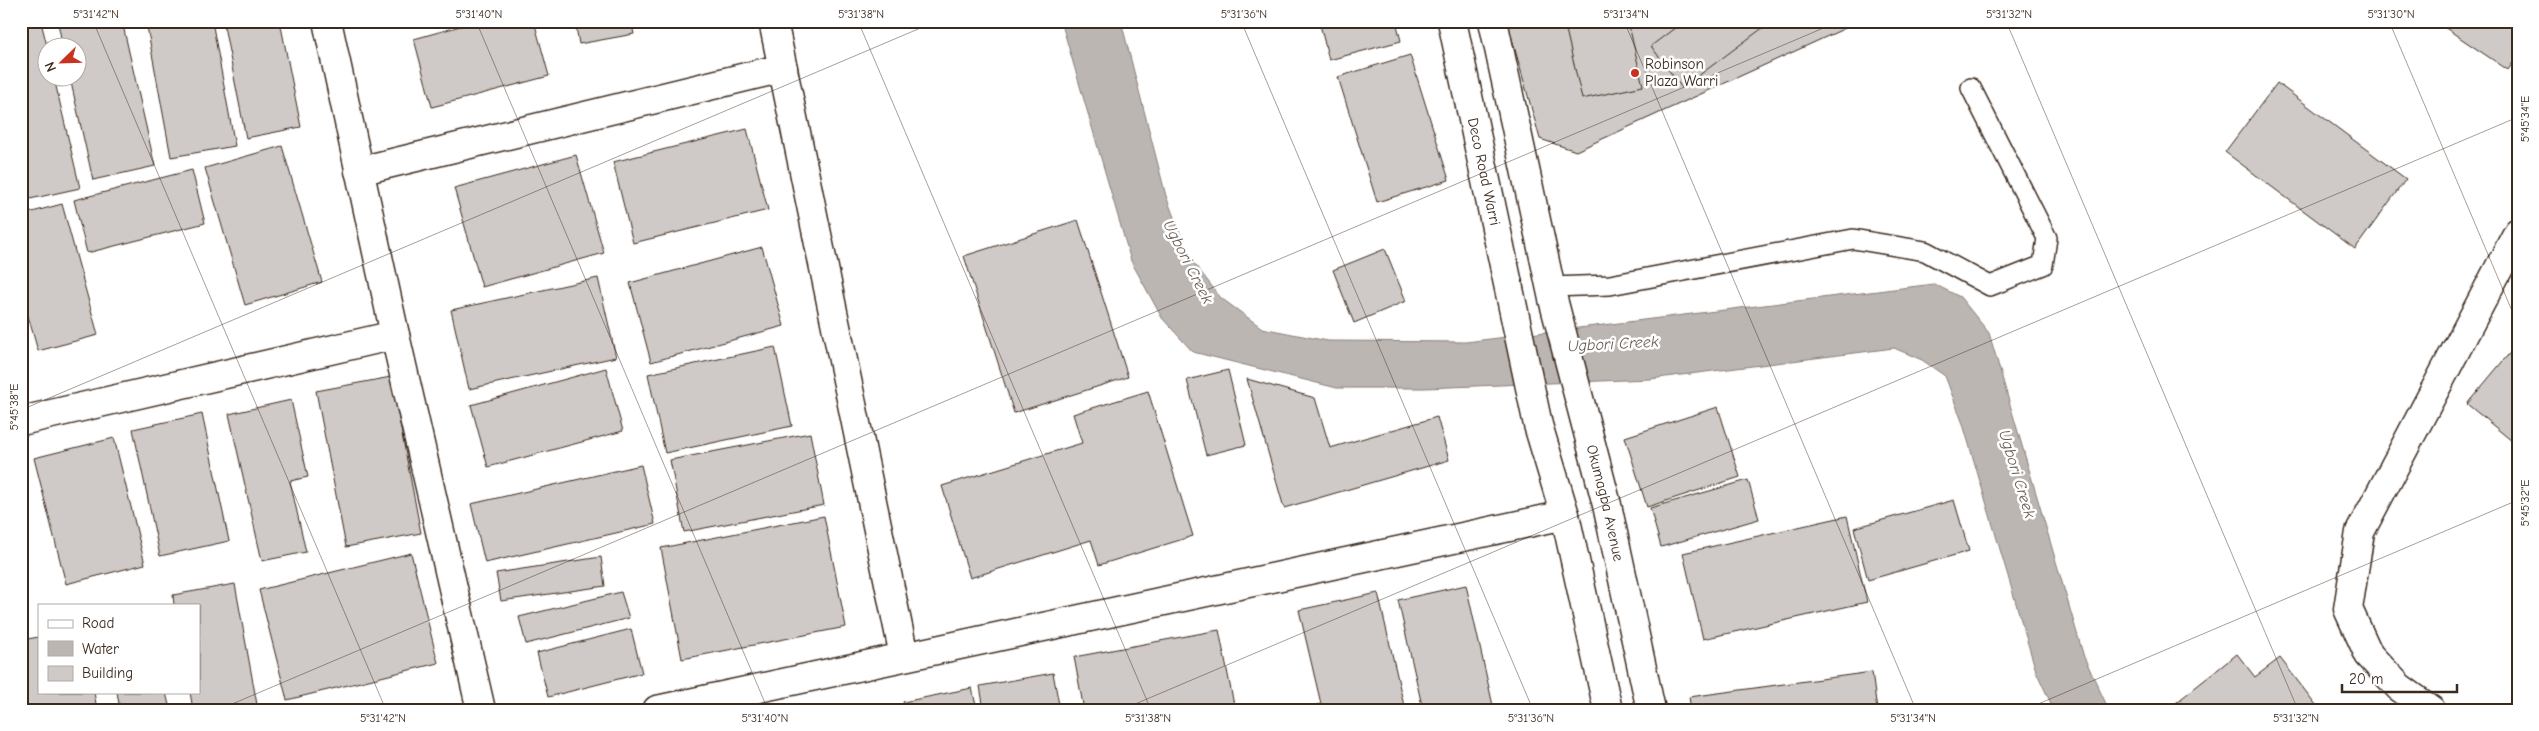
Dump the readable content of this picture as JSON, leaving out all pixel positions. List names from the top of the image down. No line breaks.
{"streets":{"street":["Deco Road Warri","Okumagba Avenue"]},"water":["Ugbori Creek"],"places":["Robinson Plaza Warri"],"legend":["Road","Water","Building"],"scale_bar":"20 m","north":"bottom left","coordinates":["5°31'42\"N","5°31'40\"N","5°31'38\"N","5°31'36\"N","5°31'34\"N","5°31'32\"N","5°31'30\"N","5°45'34\"E","5°45'38\"E","5°45'32\"E"]}
